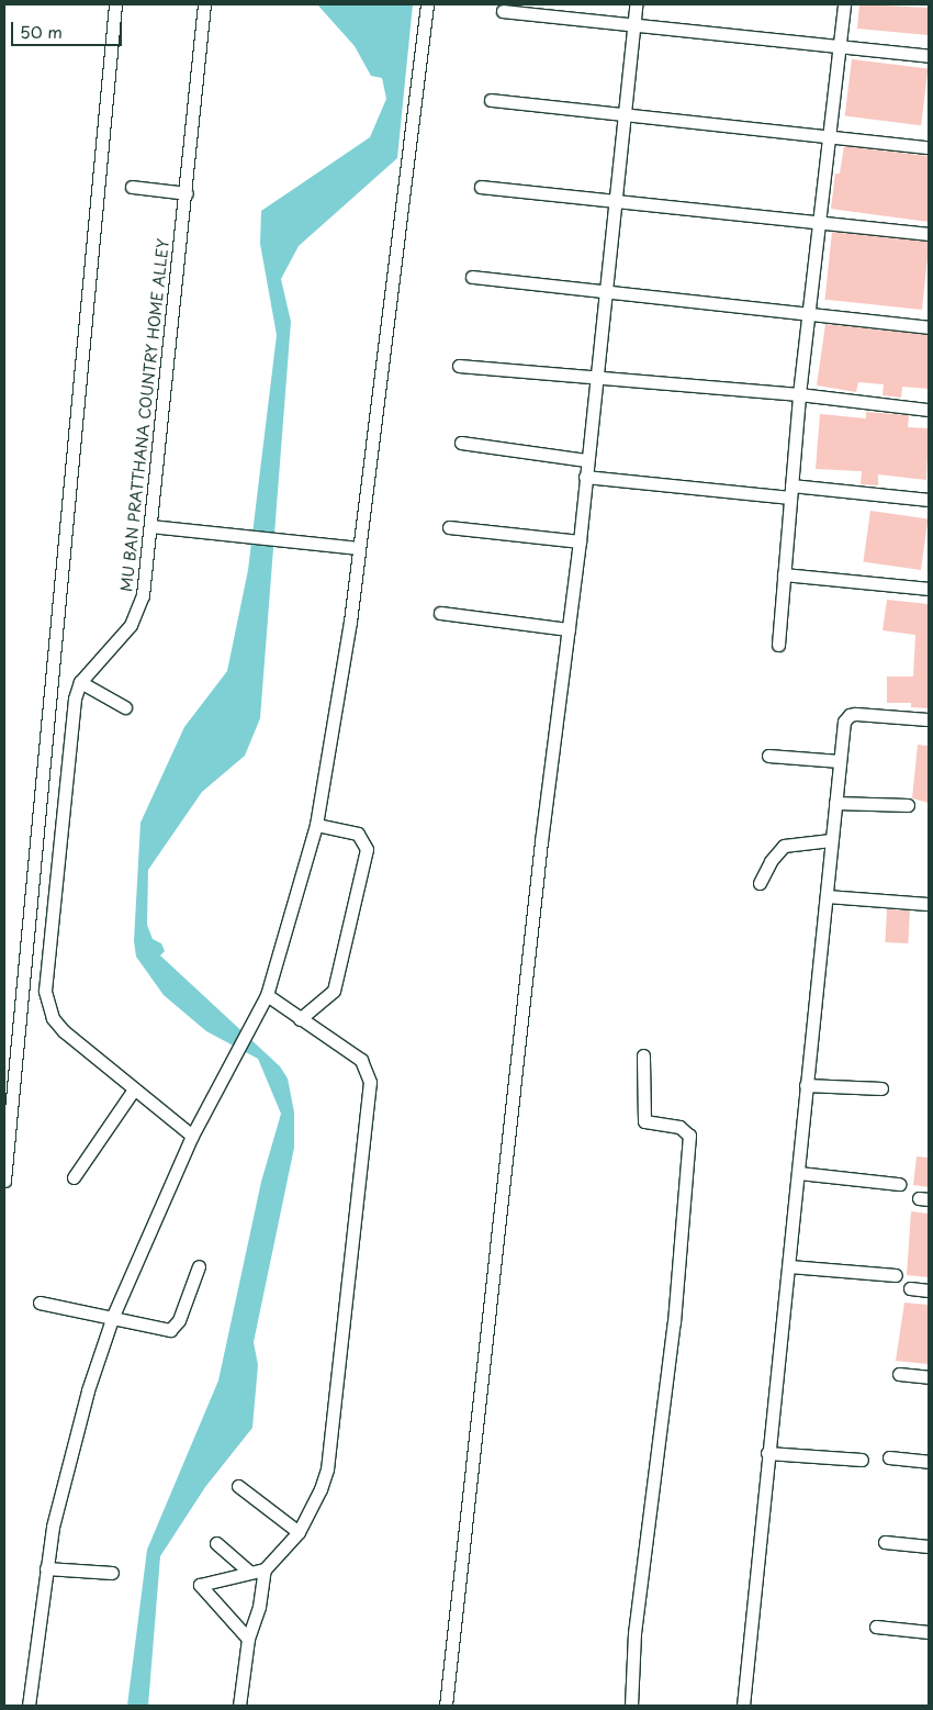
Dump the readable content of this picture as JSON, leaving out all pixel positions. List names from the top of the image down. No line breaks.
{"streets":{"street":["MU BAN PRATTHANA COUNTRY HOME ALLEY"]},"scale_bar":"50 m"}
